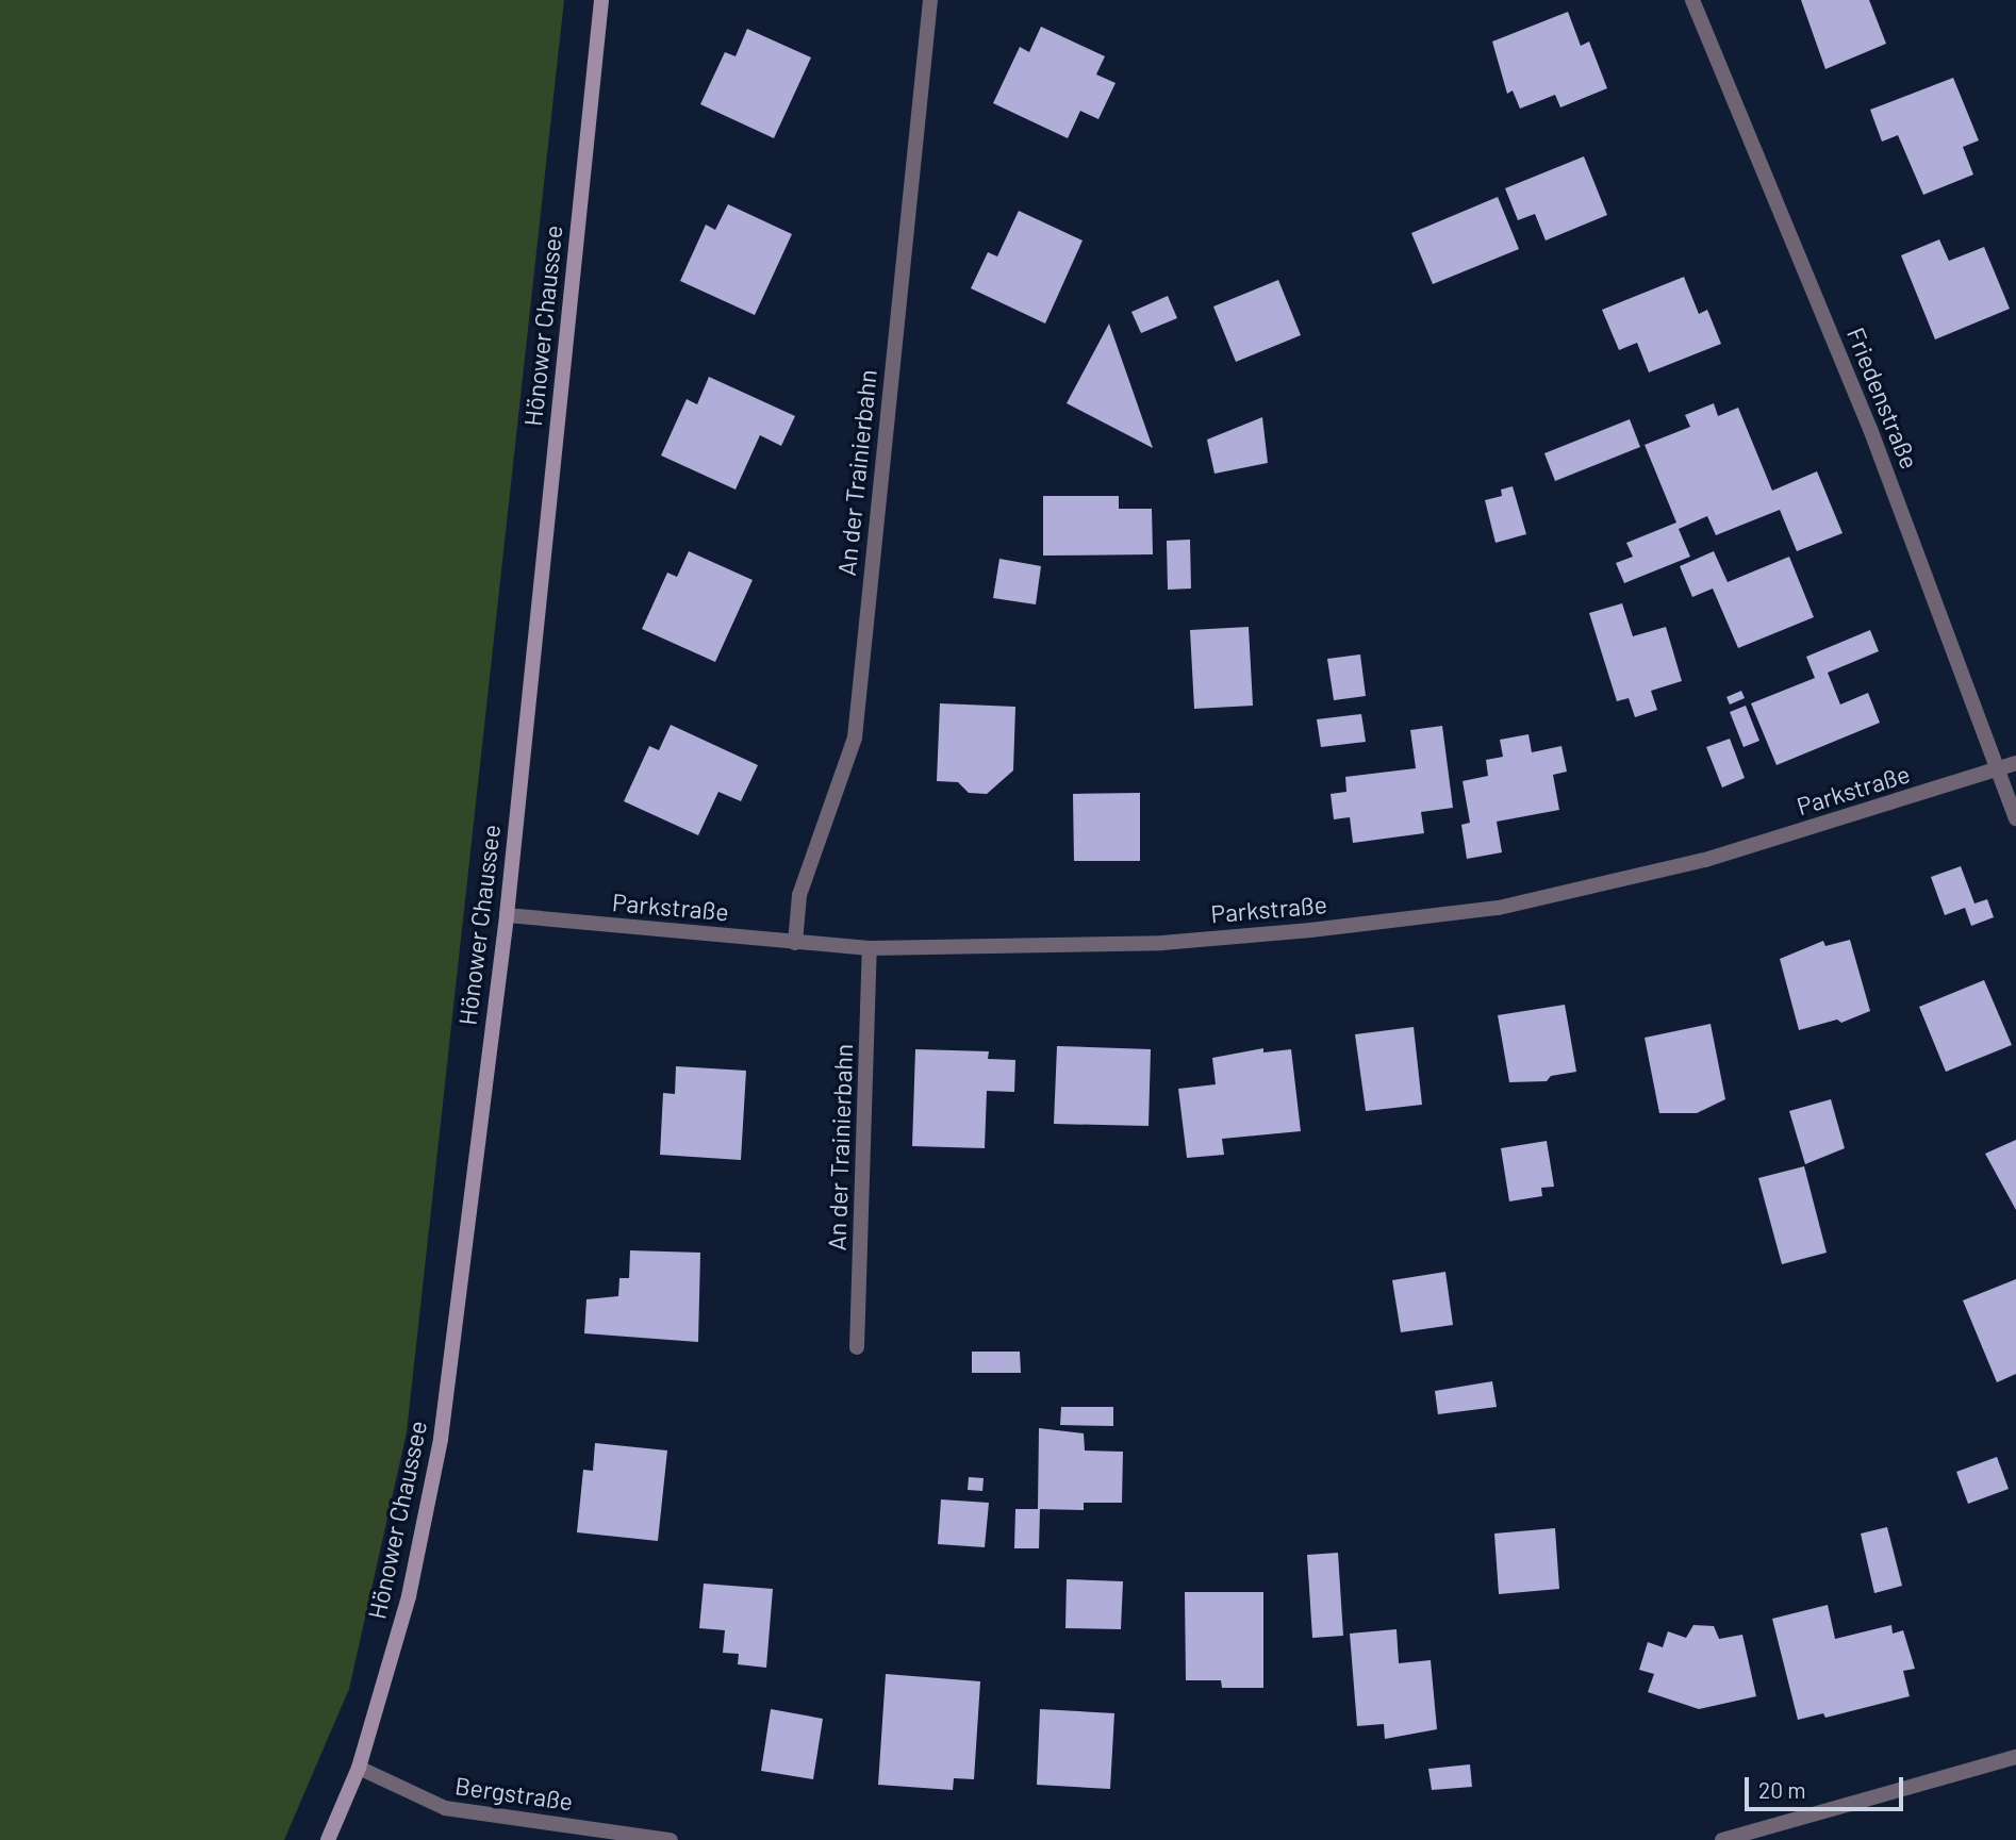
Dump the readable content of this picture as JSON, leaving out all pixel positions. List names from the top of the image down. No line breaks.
{"streets":{"main road":["Hönower Chaussee"],"street":["Friedenstraße","An der Trainierbahn","Parkstraße","Bergstraße"]},"crossings":[["Hönower Chaussee","Parkstraße"],["Hönower Chaussee","Bergstraße"],["Friedenstraße","Parkstraße"],["An der Trainierbahn","Parkstraße"]],"scale_bar":"20 m"}
